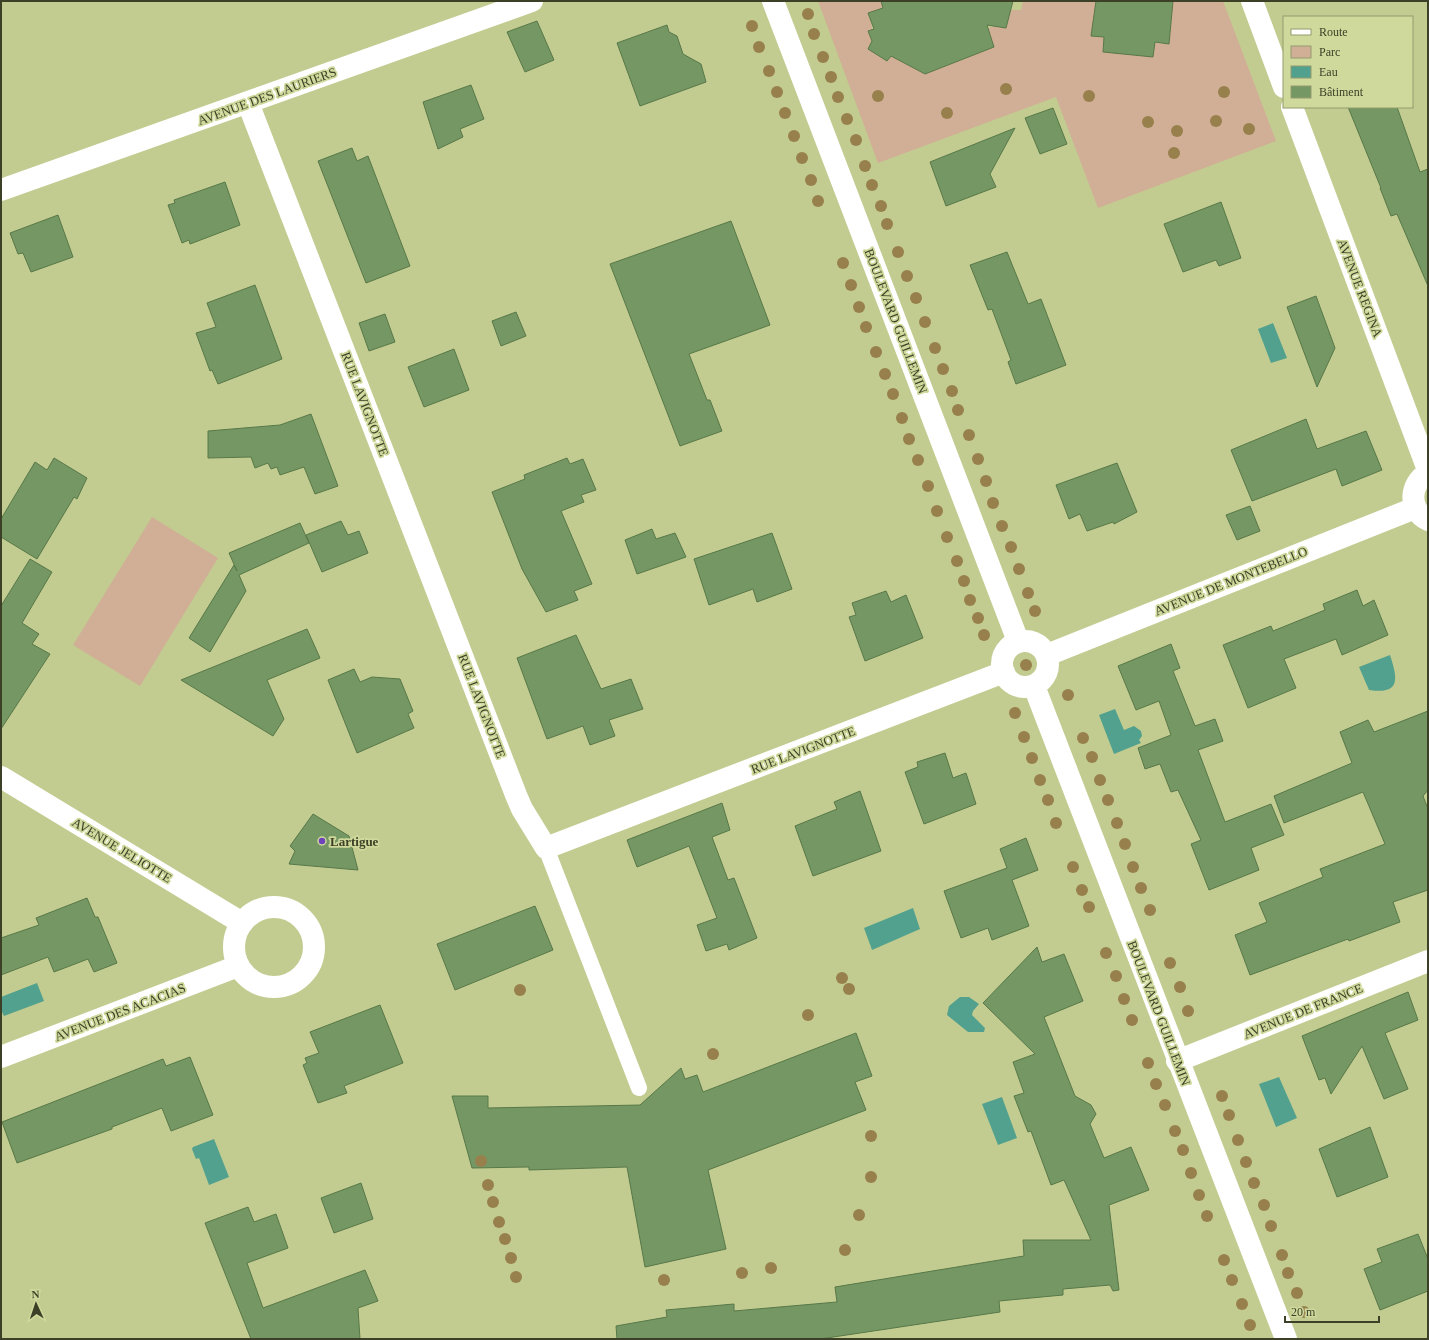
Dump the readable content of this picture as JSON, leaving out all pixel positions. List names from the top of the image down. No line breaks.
{"streets":{"street":["AVENUE DES LAURIERS","AVENUE REGINA","BOULEVARD GUILLEMIN","RUE LAVIGNOTTE","AVENUE DE MONTEBELLO","AVENUE JELIOTTE","AVENUE DE FRANCE","AVENUE DES ACACIAS"]},"crossings":[["AVENUE DES LAURIERS","RUE LAVIGNOTTE"],["BOULEVARD GUILLEMIN","RUE LAVIGNOTTE"],["BOULEVARD GUILLEMIN","AVENUE DE MONTEBELLO"],["BOULEVARD GUILLEMIN","AVENUE DE FRANCE"],["RUE LAVIGNOTTE","AVENUE DE MONTEBELLO"],["AVENUE JELIOTTE","AVENUE DES ACACIAS"]],"places":["Lartigue"],"legend":["Route","Parc","Eau","Bâtiment"],"scale_bar":"20 m","north":"top"}
